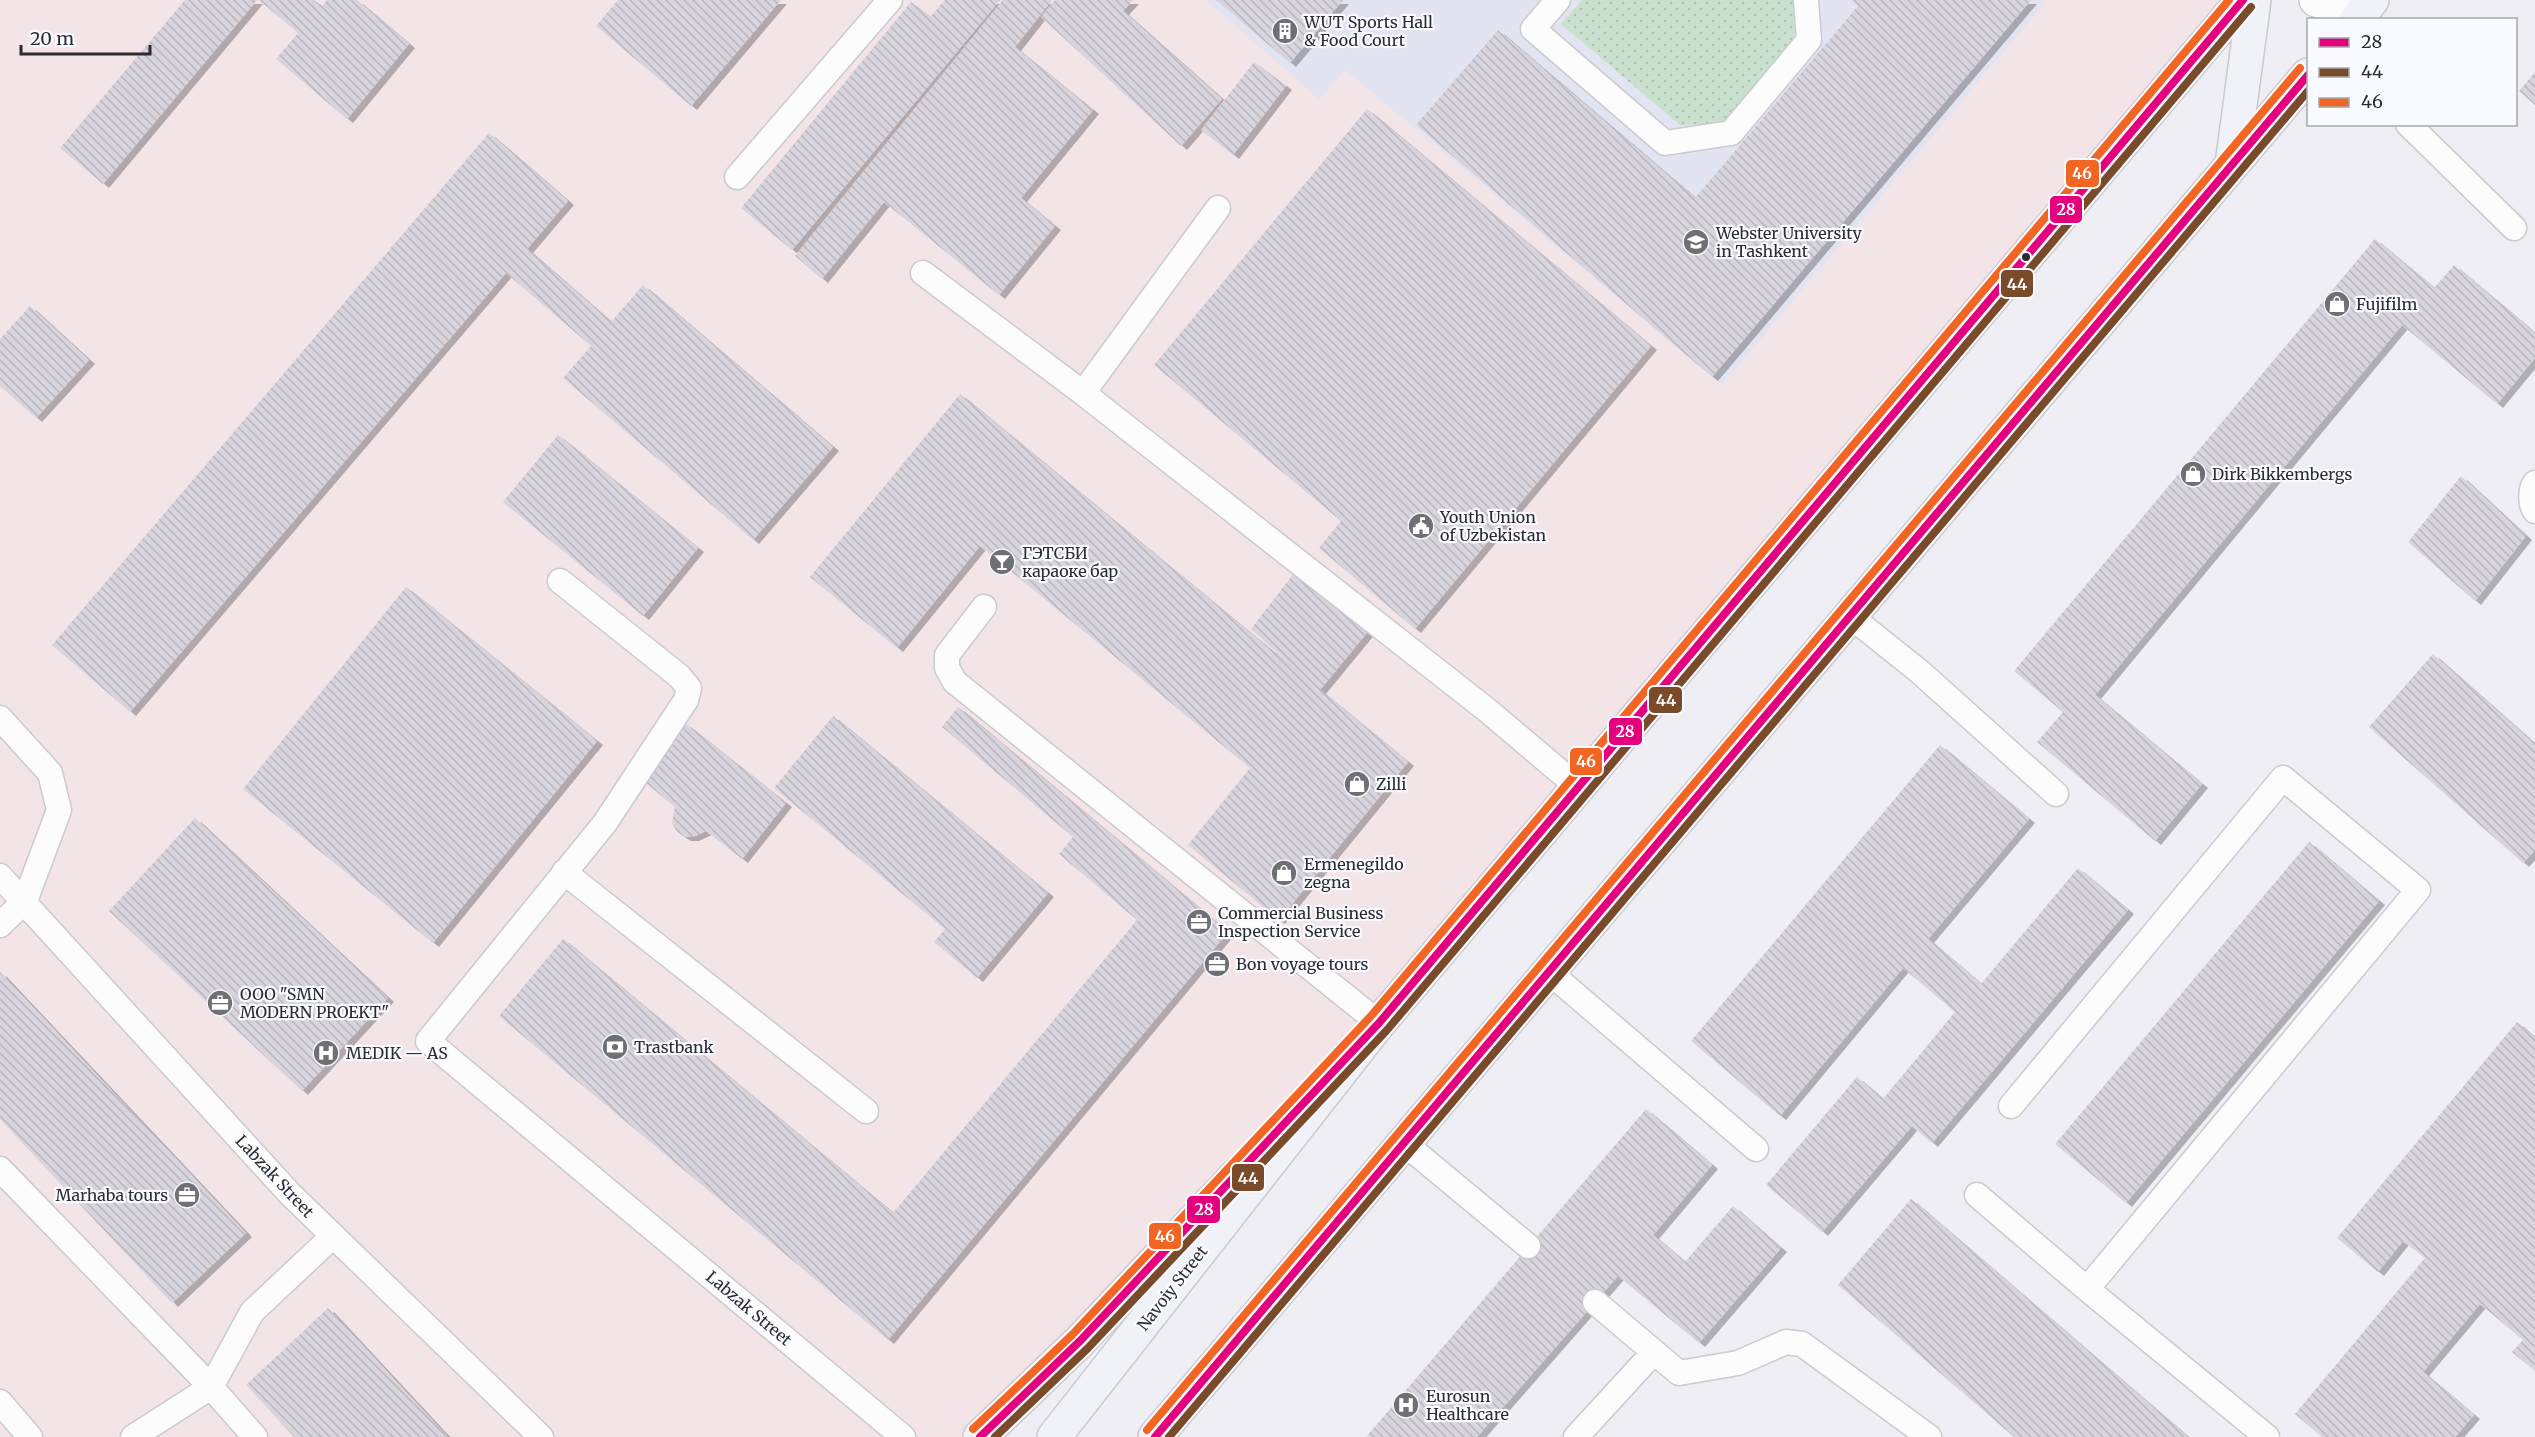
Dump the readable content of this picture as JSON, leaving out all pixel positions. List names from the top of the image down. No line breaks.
{"streets":{"main road":["Navoiy Street"],"lane":["Labzak Street"]},"places":{"building":["WUT Sports Hall & Food Court"],"school or university":["Webster University in Tashkent"],"shop":["Fujifilm","Dirk Bikkembergs","Zilli","Ermenegildo zegna"],"public building":["Youth Union of Uzbekistan"],"bar":["ГЭТСБИ караоке бар"],"office":["Commercial Business Inspection Service","Bon voyage tours","OOO \"SMN MODERN PROEKT\"","Marhaba tours"],"bank":["Trastbank"],"hospital":["MEDIK — AS","Eurosun Healthcare"]},"lines":["transit line 28","transit line 46","transit line 44"],"legend":["28","44","46"],"scale_bar":"20 m"}
